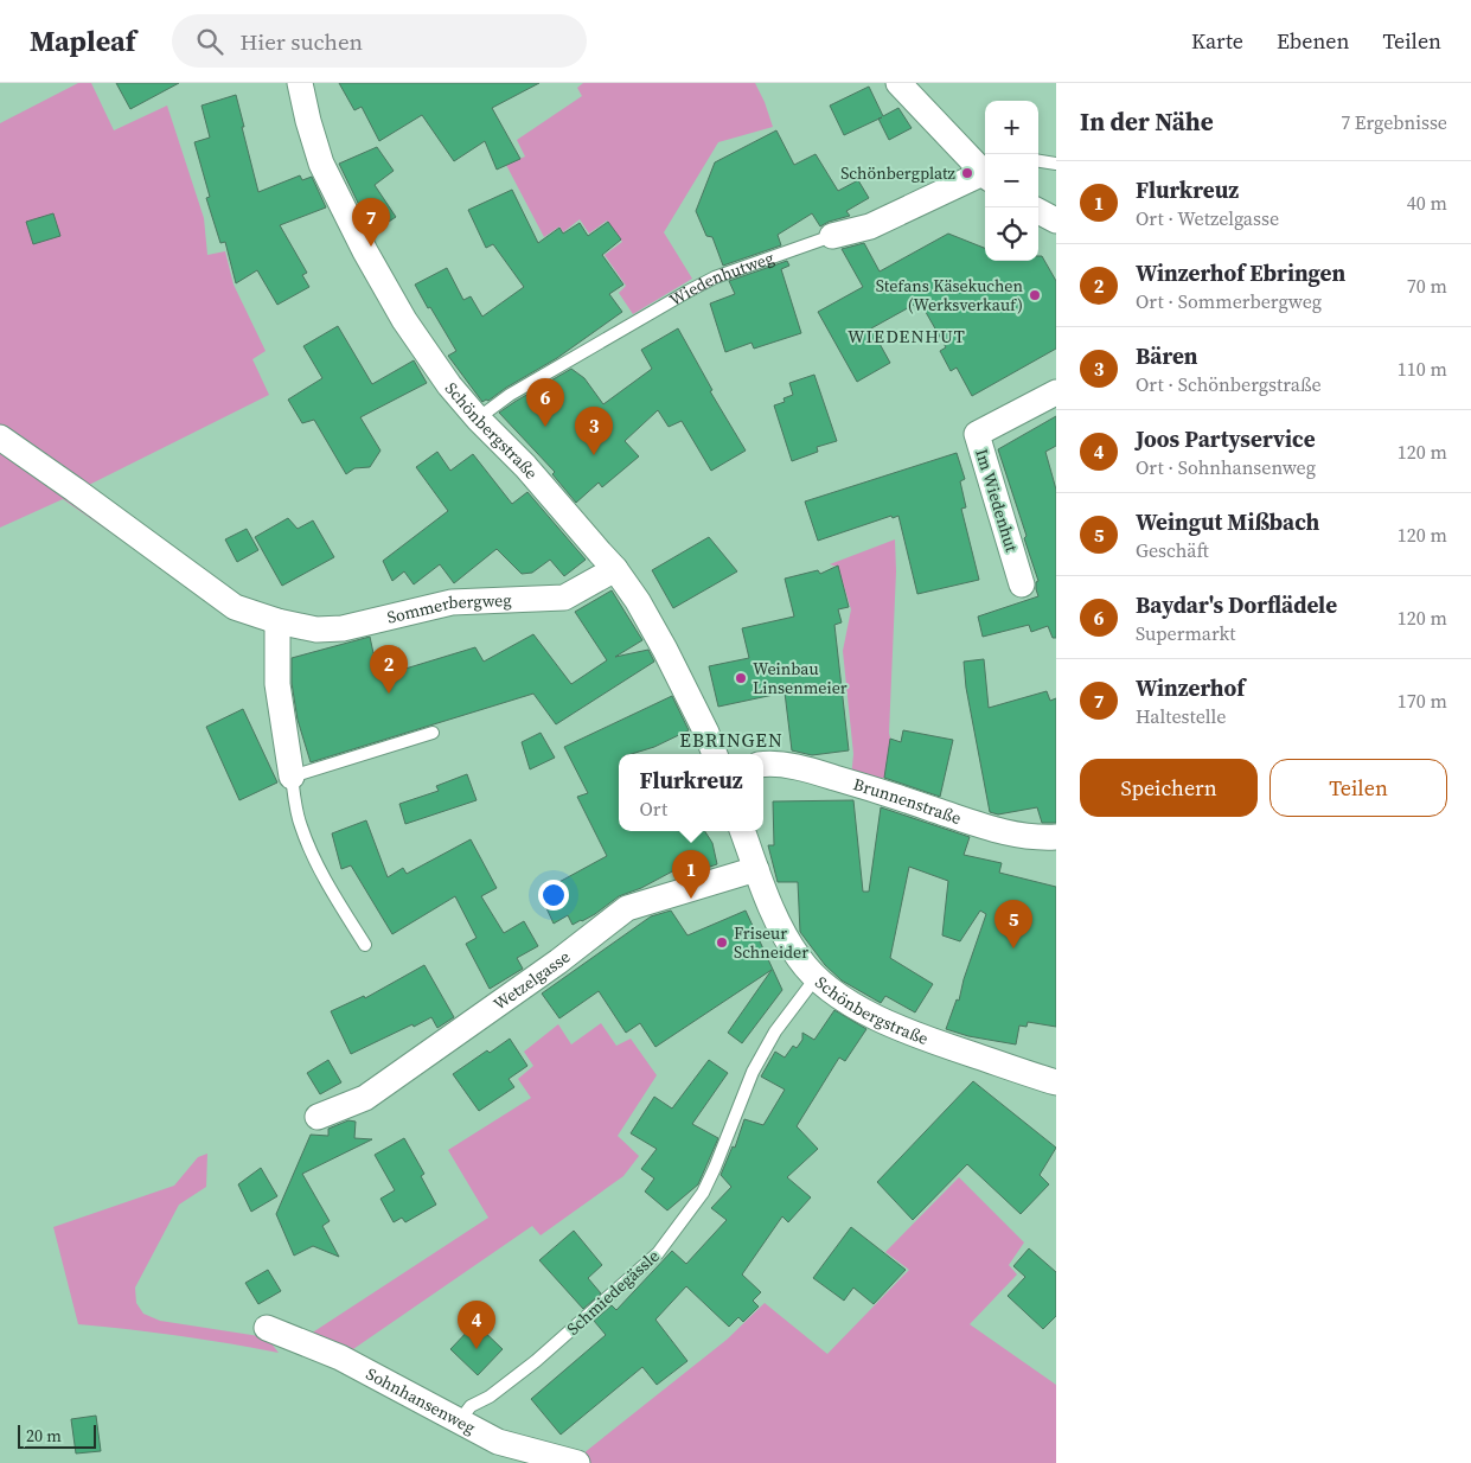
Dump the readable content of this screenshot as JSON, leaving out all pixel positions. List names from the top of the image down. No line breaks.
{"streets":{"street":["Wiedenhutweg","Schönbergstraße","Im Wiedenhut","Sommerbergweg","Brunnenstraße","Wetzelgasse","Sohnhansenweg"],"lane":["Schmiedegässle"]},"crossings":[["Wiedenhutweg","Schönbergstraße"],["Schönbergstraße","Sommerbergweg"],["Schönbergstraße","Wetzelgasse"],["Schönbergstraße","Schmiedegässle"],["Schmiedegässle","Sohnhansenweg"]],"districts":["WIEDENHUT","EBRINGEN"],"places":["Schönbergplatz","Stefans Käsekuchen (Werksverkauf)","Weinbau Linsenmeier","Friseur Schneider"],"scale_bar":"20 m","page":{"header":"Mapleaf","search":"Hier suchen","nav":["Karte","Ebenen","Teilen"],"heading":["In der Nähe","7 Ergebnisse"],"map_buttons":["+","−"],"list":[{"mark":"1","name":"Flurkreuz","note":"Ort · Wetzelgasse","value":"40 m"},{"mark":"2","name":"Winzerhof Ebringen","note":"Ort · Sommerbergweg","value":"70 m"},{"mark":"3","name":"Bären","note":"Ort · Schönbergstraße","value":"110 m"},{"mark":"4","name":"Joos Partyservice","note":"Ort · Sohnhansenweg","value":"120 m"},{"mark":"5","name":"Weingut Mißbach","note":"Geschäft","value":"120 m"},{"mark":"6","name":"Baydar's Dorflädele","note":"Supermarkt","value":"120 m"},{"mark":"7","name":"Winzerhof","note":"Haltestelle","value":"170 m"}],"pins":["7","6","3","2","1","5","4"],"buttons":["Speichern","Teilen"],"popup":["Flurkreuz","Ort"],"scale":"20 m"}}
